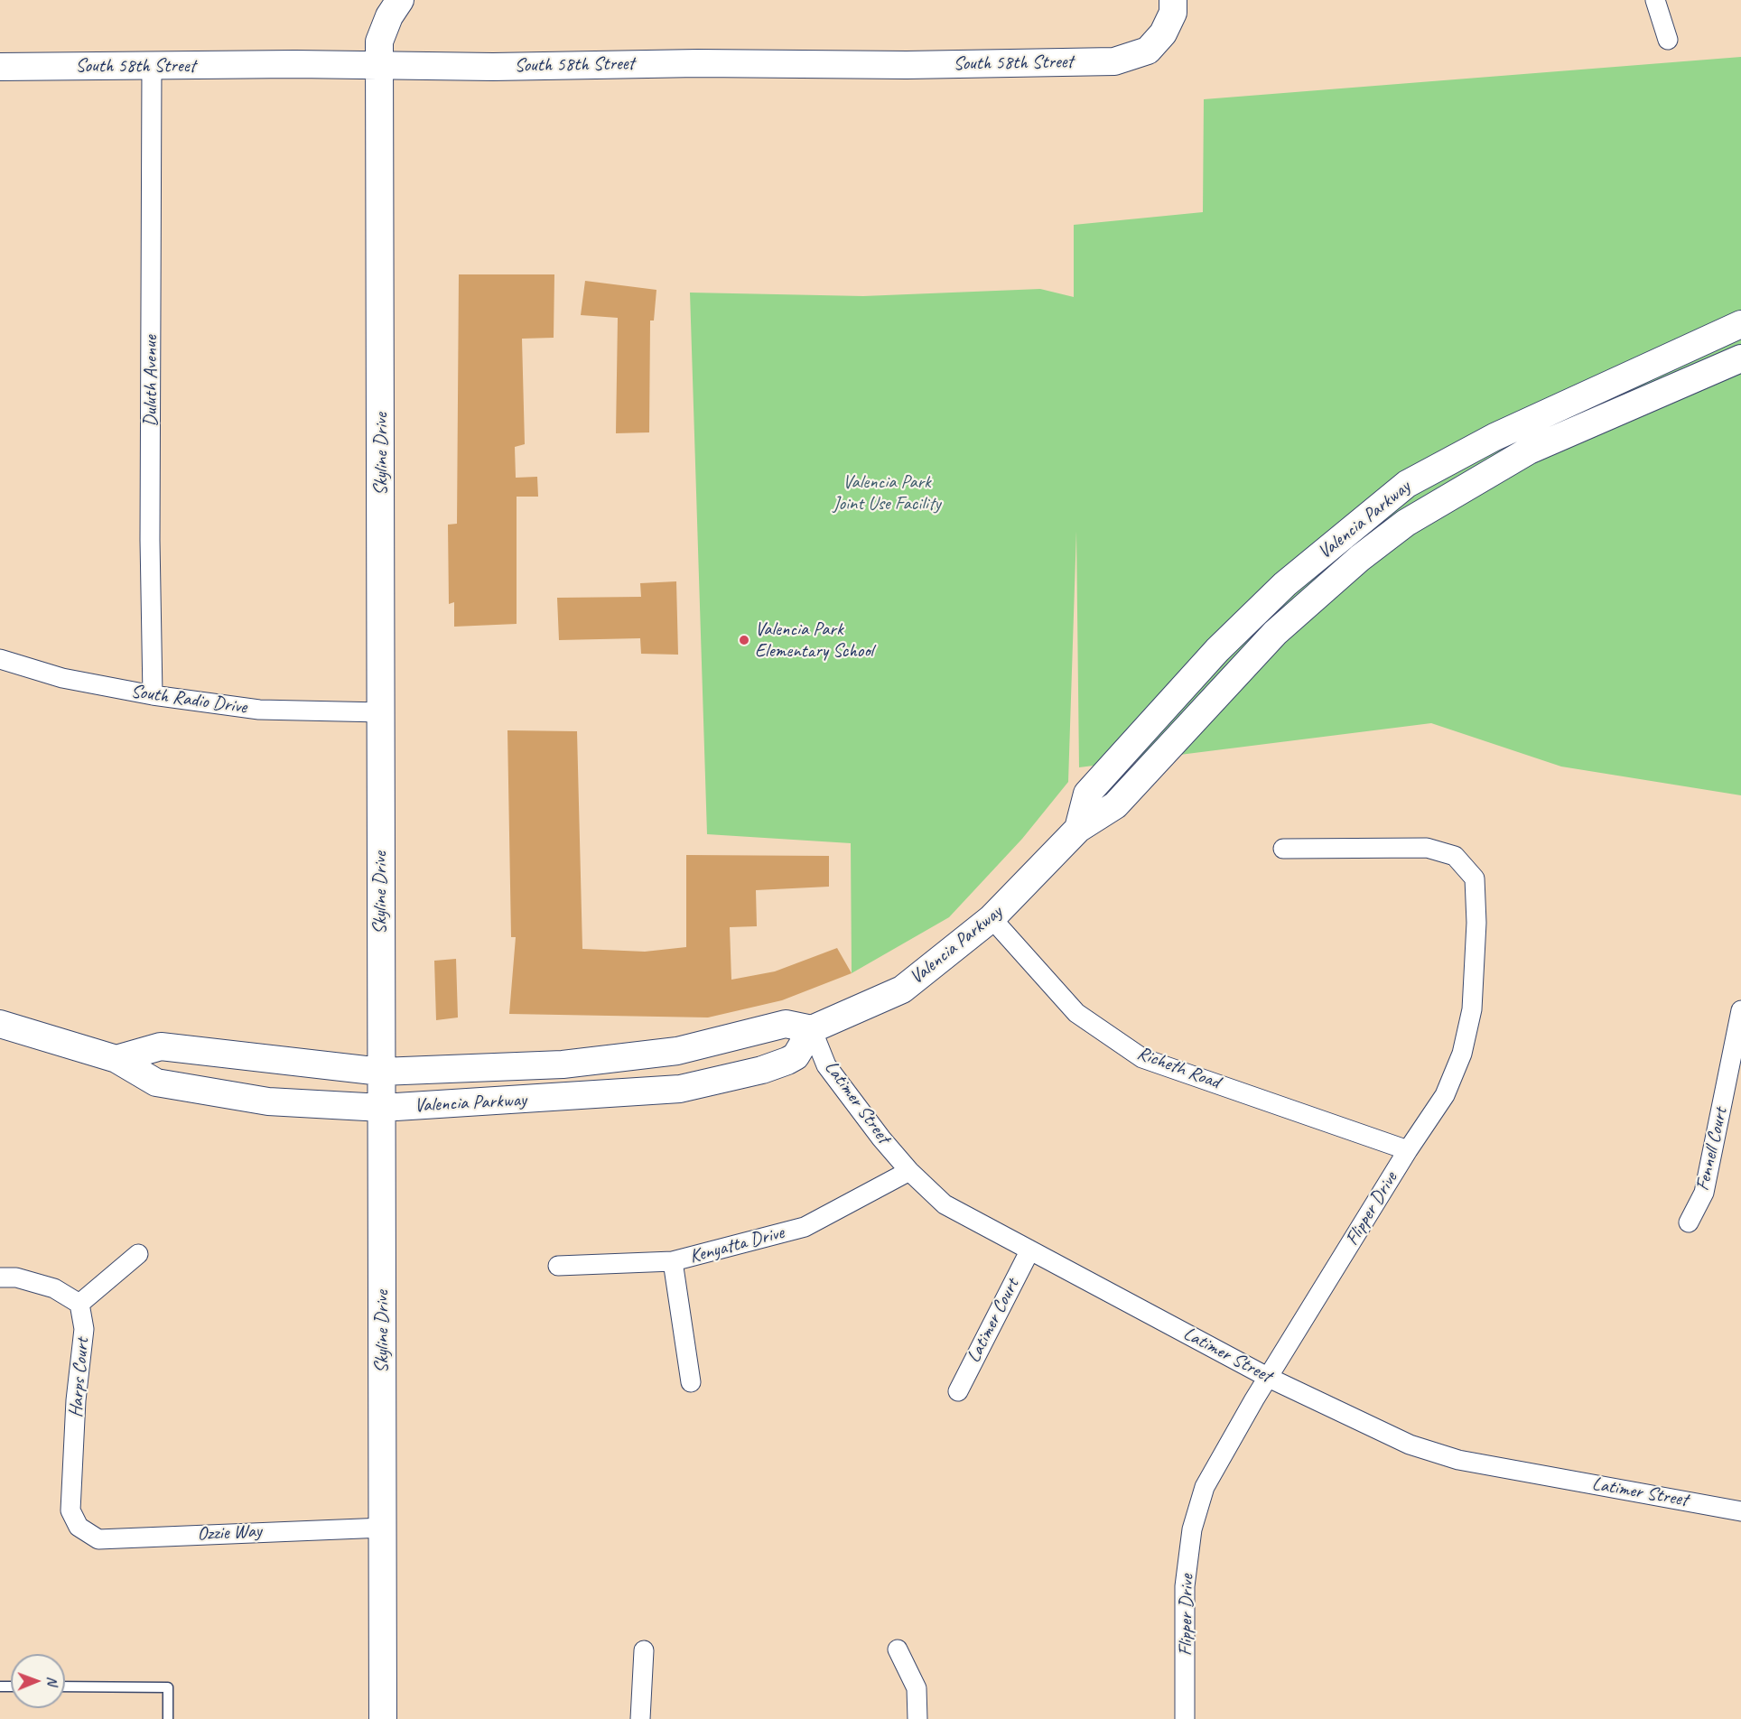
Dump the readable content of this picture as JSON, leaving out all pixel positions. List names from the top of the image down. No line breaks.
{"streets":{"main road":["South 58th Street","Skyline Drive","Valencia Parkway"],"street":["Duluth Avenue","South Radio Drive","Richeth Road","Latimer Street","Fennell Court","Flipper Drive","Kenyatta Drive","Latimer Court","Harps Court","Ozzie Way"]},"crossings":[["South 58th Street","Duluth Avenue"],["South 58th Street","Skyline Drive"],["Duluth Avenue","South Radio Drive"],["Skyline Drive","Valencia Parkway"],["Skyline Drive","South Radio Drive"],["Skyline Drive","Ozzie Way"],["Valencia Parkway","Richeth Road"],["Valencia Parkway","Latimer Street"],["Richeth Road","Flipper Drive"],["Latimer Street","Flipper Drive"],["Latimer Street","Kenyatta Drive"],["Latimer Street","Latimer Court"],["Harps Court","Ozzie Way"]],"parks":["Valencia Park Joint Use Facility"],"places":["Valencia Park Elementary School"],"north":"right"}
